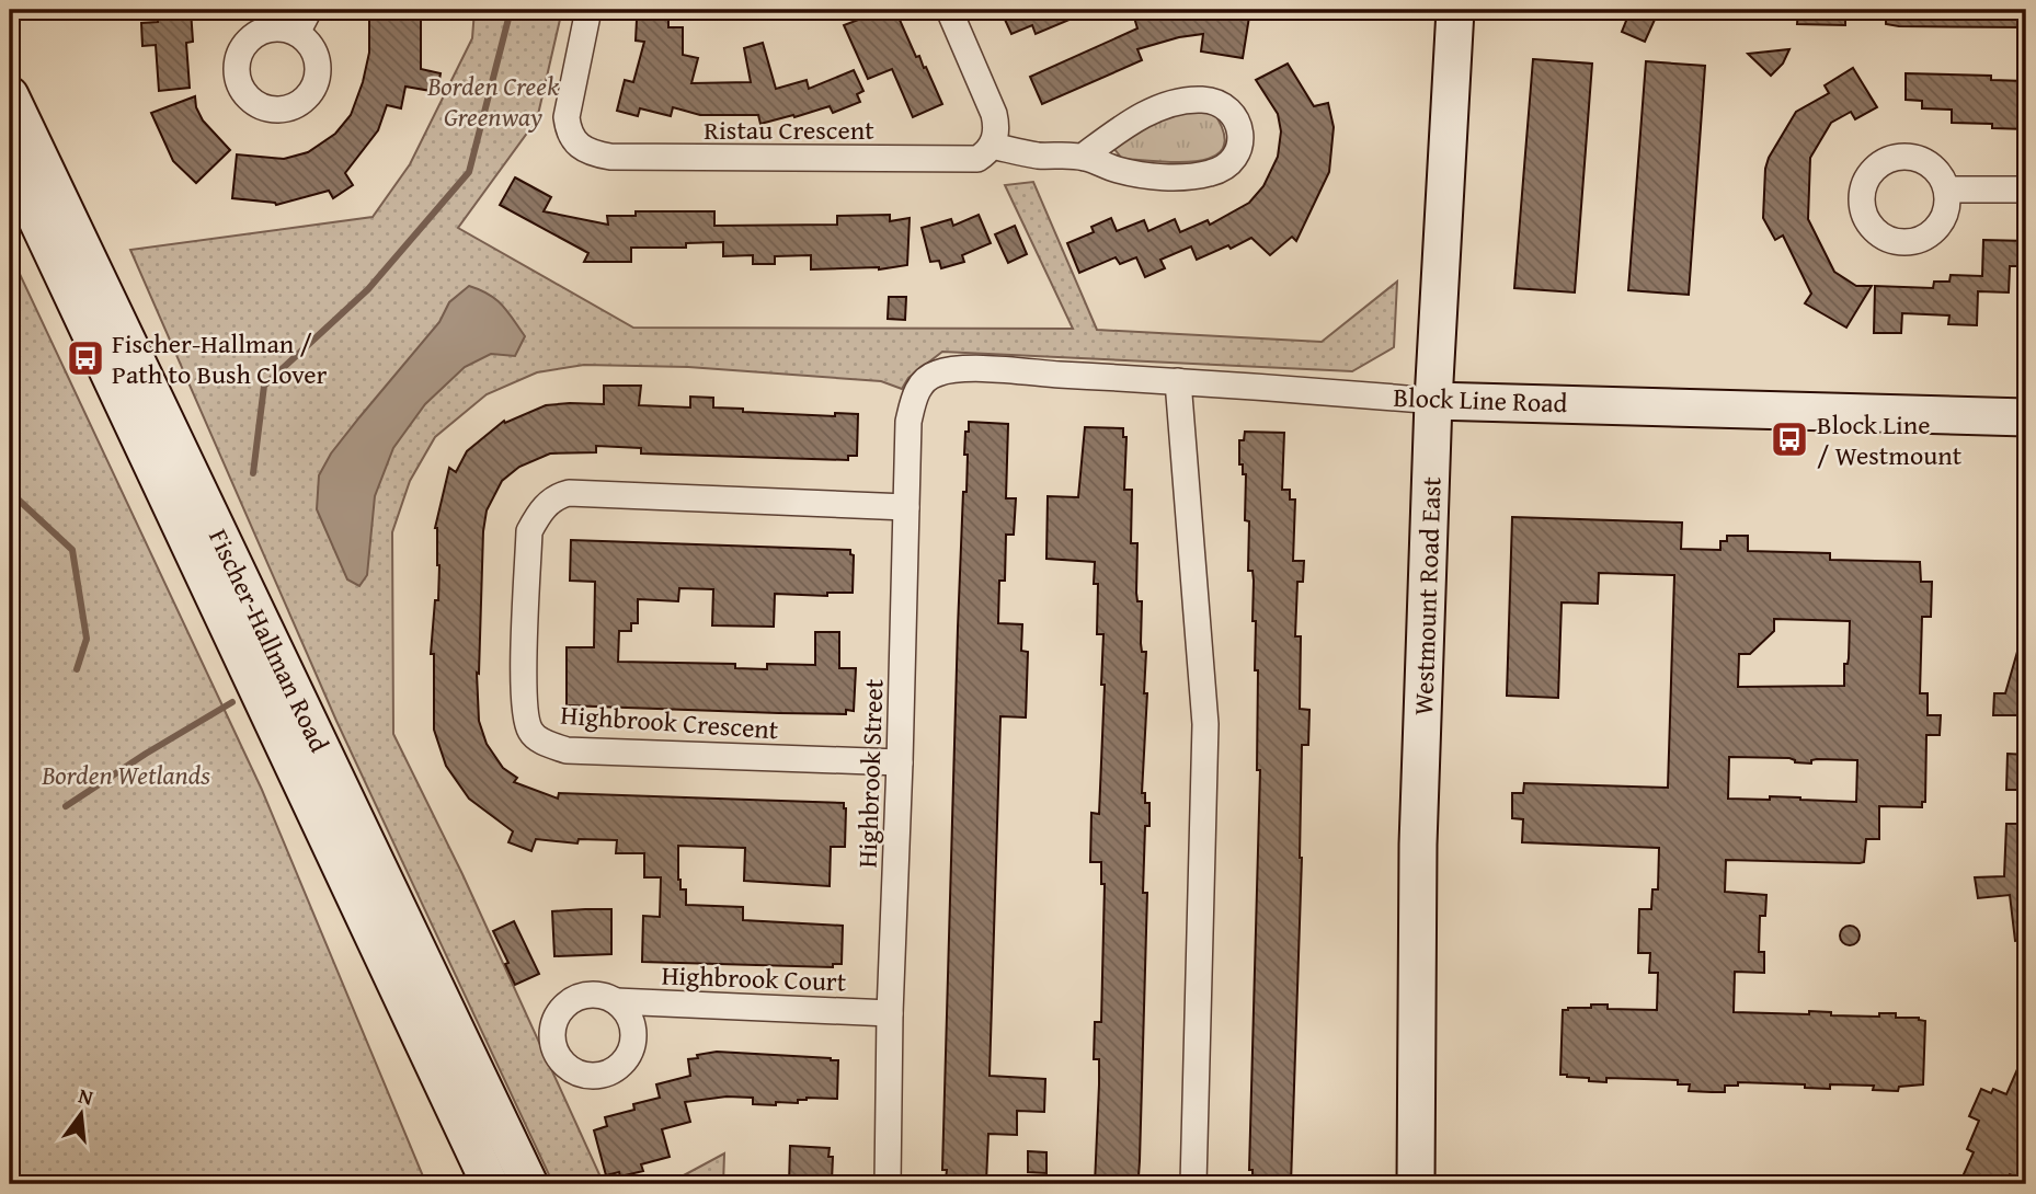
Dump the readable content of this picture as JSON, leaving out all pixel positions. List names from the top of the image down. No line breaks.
{"streets":{"main road":["Block Line Road","Westmount Road East","Fischer-Hallman Road"],"street":["Ristau Crescent","Highbrook Crescent","Highbrook Street","Highbrook Court"]},"crossings":[["Block Line Road","Westmount Road East"],["Block Line Road","Highbrook Street"],["Highbrook Crescent","Highbrook Street"],["Highbrook Street","Highbrook Court"]],"parks":["Borden Creek Greenway","Borden Wetlands"],"places":{"bus stop":["Fischer-Hallman / Path to Bush Clover","Block Line / Westmount"]},"north":"top"}
